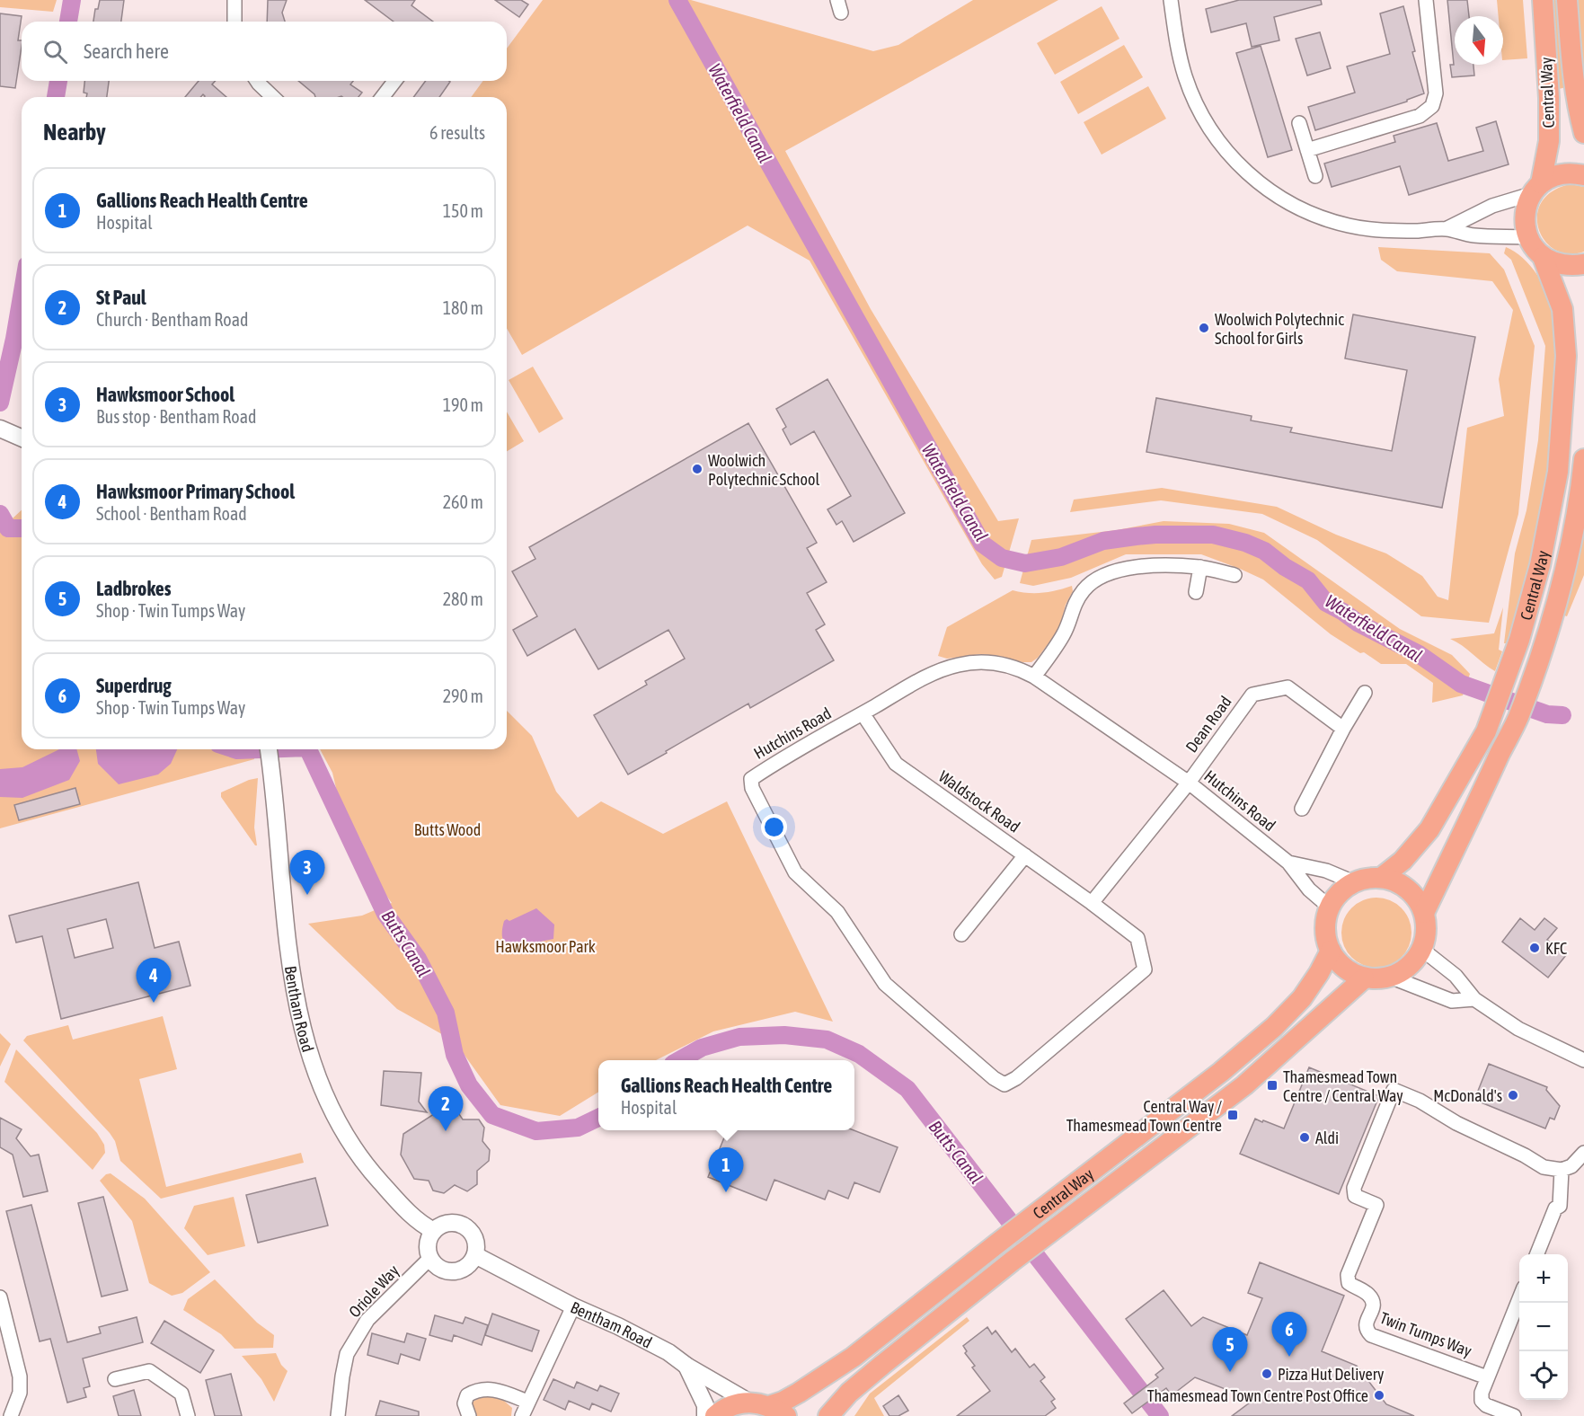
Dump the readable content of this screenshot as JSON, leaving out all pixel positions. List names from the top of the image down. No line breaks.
{"streets":{"main road":["Central Way"],"street":["Dean Road","Hutchins Road","Waldstock Road","Bentham Road","Oriole Way","Twin Tumps Way"]},"crossings":[["Central Way","Hutchins Road"],["Central Way","Bentham Road"],["Dean Road","Hutchins Road"],["Hutchins Road","Waldstock Road"],["Bentham Road","Oriole Way"]],"water":["Waterfield Canal","Butts Canal"],"parks":["Butts Wood","Hawksmoor Park"],"places":{"other":["Woolwich Polytechnic School for Girls","Woolwich Polytechnic School","KFC","McDonald's","Aldi","Pizza Hut Delivery","Thamesmead Town Centre Post Office"],"transit":["Thamesmead Town Centre / Central Way","Central Way / Thamesmead Town Centre"]},"north":"bottom","page":{"search":"Search here","heading":["Nearby","6 results"],"list":[{"mark":"1","name":"Gallions Reach Health Centre","note":"Hospital","value":"150 m"},{"mark":"2","name":"St Paul","note":"Church · Bentham Road","value":"180 m"},{"mark":"3","name":"Hawksmoor School","note":"Bus stop · Bentham Road","value":"190 m"},{"mark":"4","name":"Hawksmoor Primary School","note":"School · Bentham Road","value":"260 m"},{"mark":"5","name":"Ladbrokes","note":"Shop · Twin Tumps Way","value":"280 m"},{"mark":"6","name":"Superdrug","note":"Shop · Twin Tumps Way","value":"290 m"}],"pins":["3","4","2","1","6","5"],"popup":["Gallions Reach Health Centre","Hospital"],"map_buttons":["+","−"]}}
